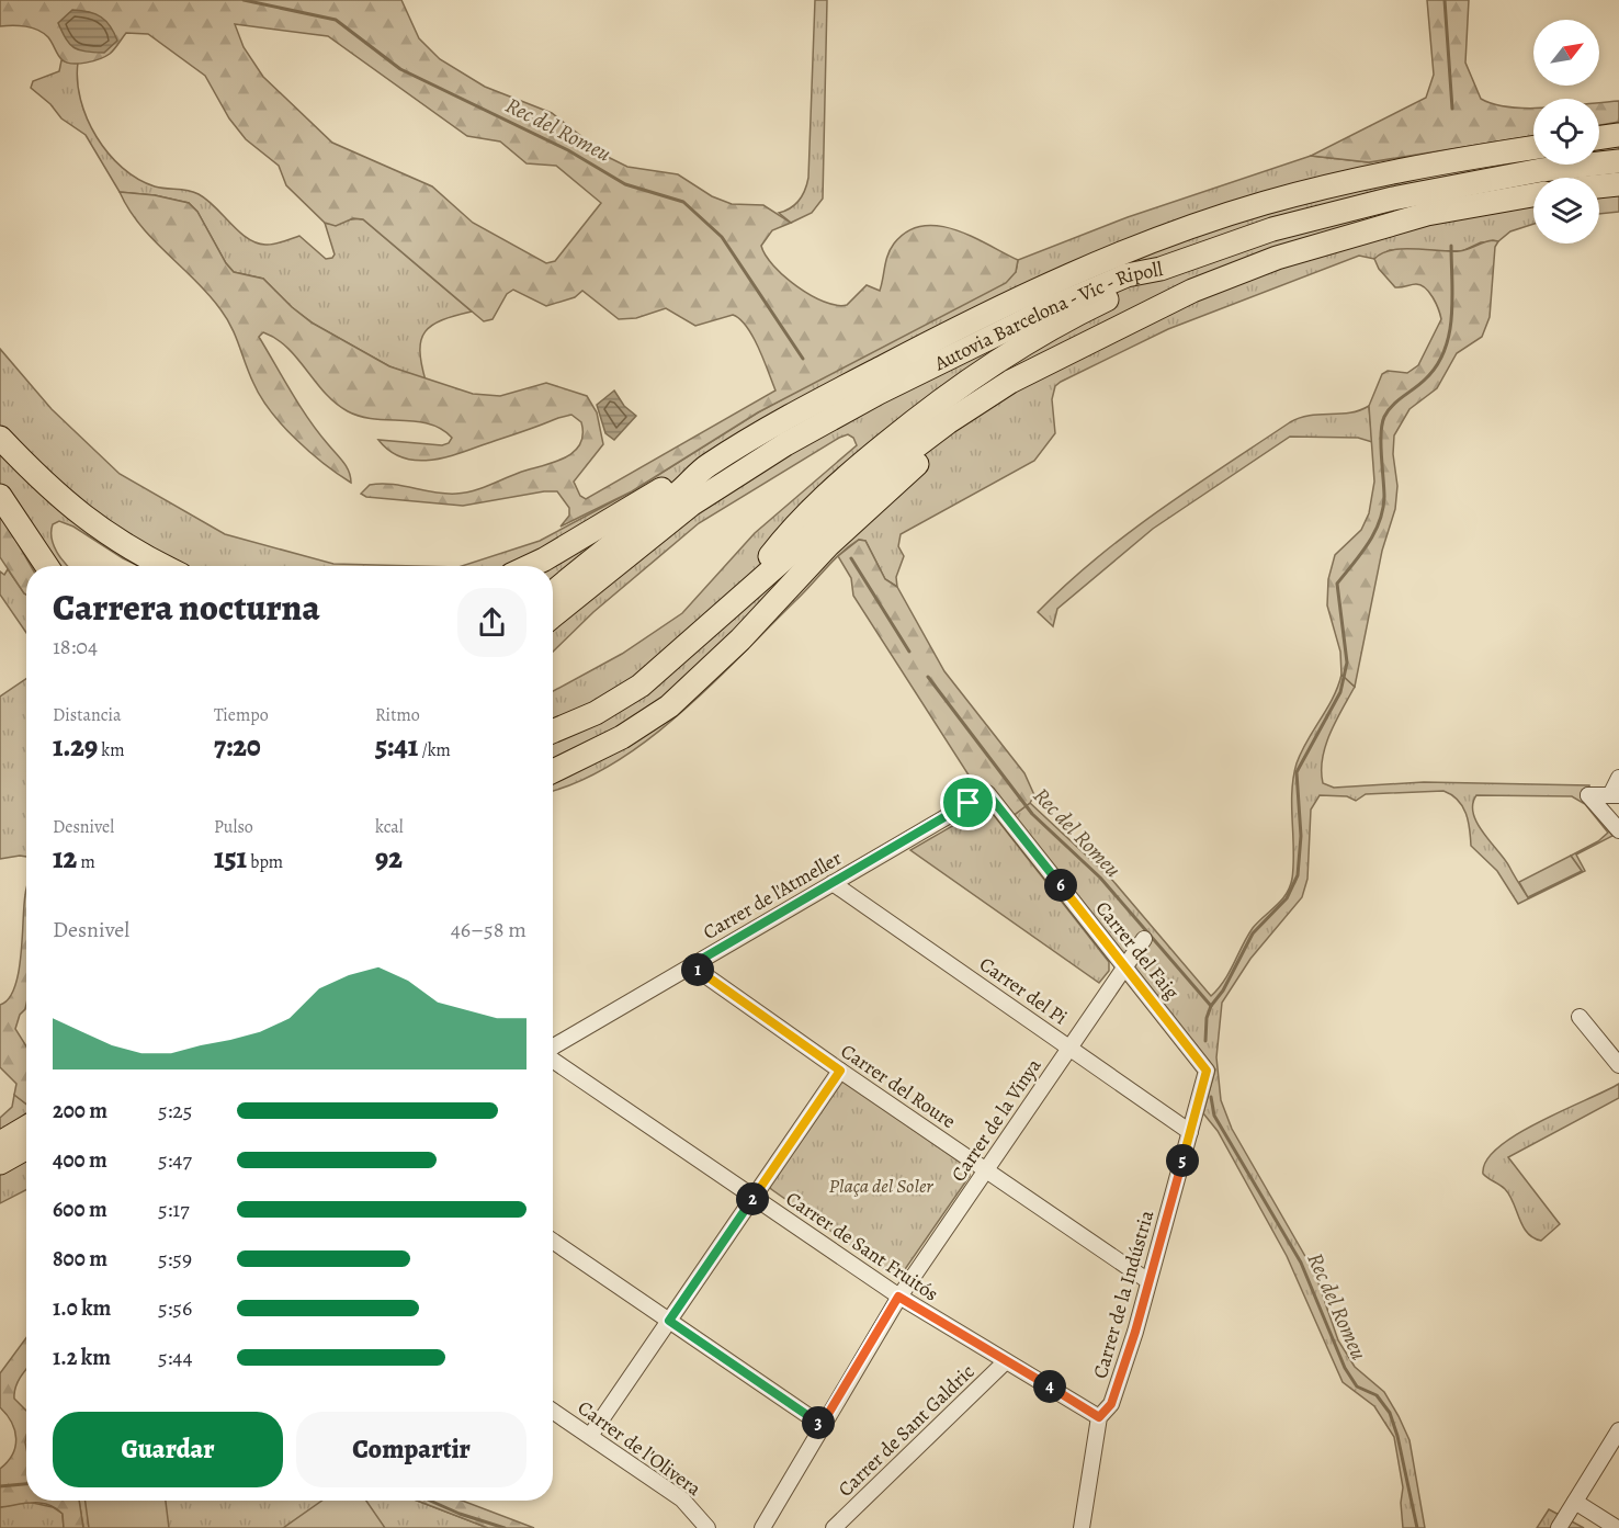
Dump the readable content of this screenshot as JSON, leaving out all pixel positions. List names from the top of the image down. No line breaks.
{"streets":{"highway":["Autovia Barcelona - Vic - Ripoll"],"street":["Carrer de l'Atmeller","Carrer del Faig","Carrer del Pi","Carrer del Roure","Carrer de la Vinya","Carrer de Sant Fruitós","Carrer de la Indústria","Carrer de Sant Galdric","Carrer de l'Olivera"]},"crossings":[["Carrer de l'Atmeller","Carrer del Faig"],["Carrer de l'Atmeller","Carrer del Pi"],["Carrer de l'Atmeller","Carrer del Roure"],["Carrer del Faig","Carrer de la Vinya"],["Carrer del Faig","Carrer de la Indústria"],["Carrer del Pi","Carrer de la Vinya"],["Carrer del Pi","Carrer de la Indústria"],["Carrer del Roure","Carrer de la Vinya"],["Carrer del Roure","Carrer de la Indústria"],["Carrer de la Vinya","Carrer de Sant Fruitós"],["Carrer de Sant Fruitós","Carrer de la Indústria"],["Carrer de Sant Fruitós","Carrer de Sant Galdric"]],"water":["Rec del Romeu"],"parks":["Plaça del Soler"],"north":"top right","page":{"heading":["Carrera nocturna","18:04"],"stats":[["Distancia","1.29 km"],["Tiempo","7:20"],["Ritmo","5:41 /km"],["Desnivel","12 m"],["Pulso","151 bpm"],["kcal","92"]],"pins":["6","1","5","2","4","3"],"chart":["Desnivel","46–58 m"],"list":[{"name":"200 m","note":"5:25"},{"name":"400 m","note":"5:47"},{"name":"600 m","note":"5:17"},{"name":"800 m","note":"5:59"},{"name":"1.0 km","note":"5:56"},{"name":"1.2 km","note":"5:44"}],"buttons":["Guardar","Compartir"]}}
